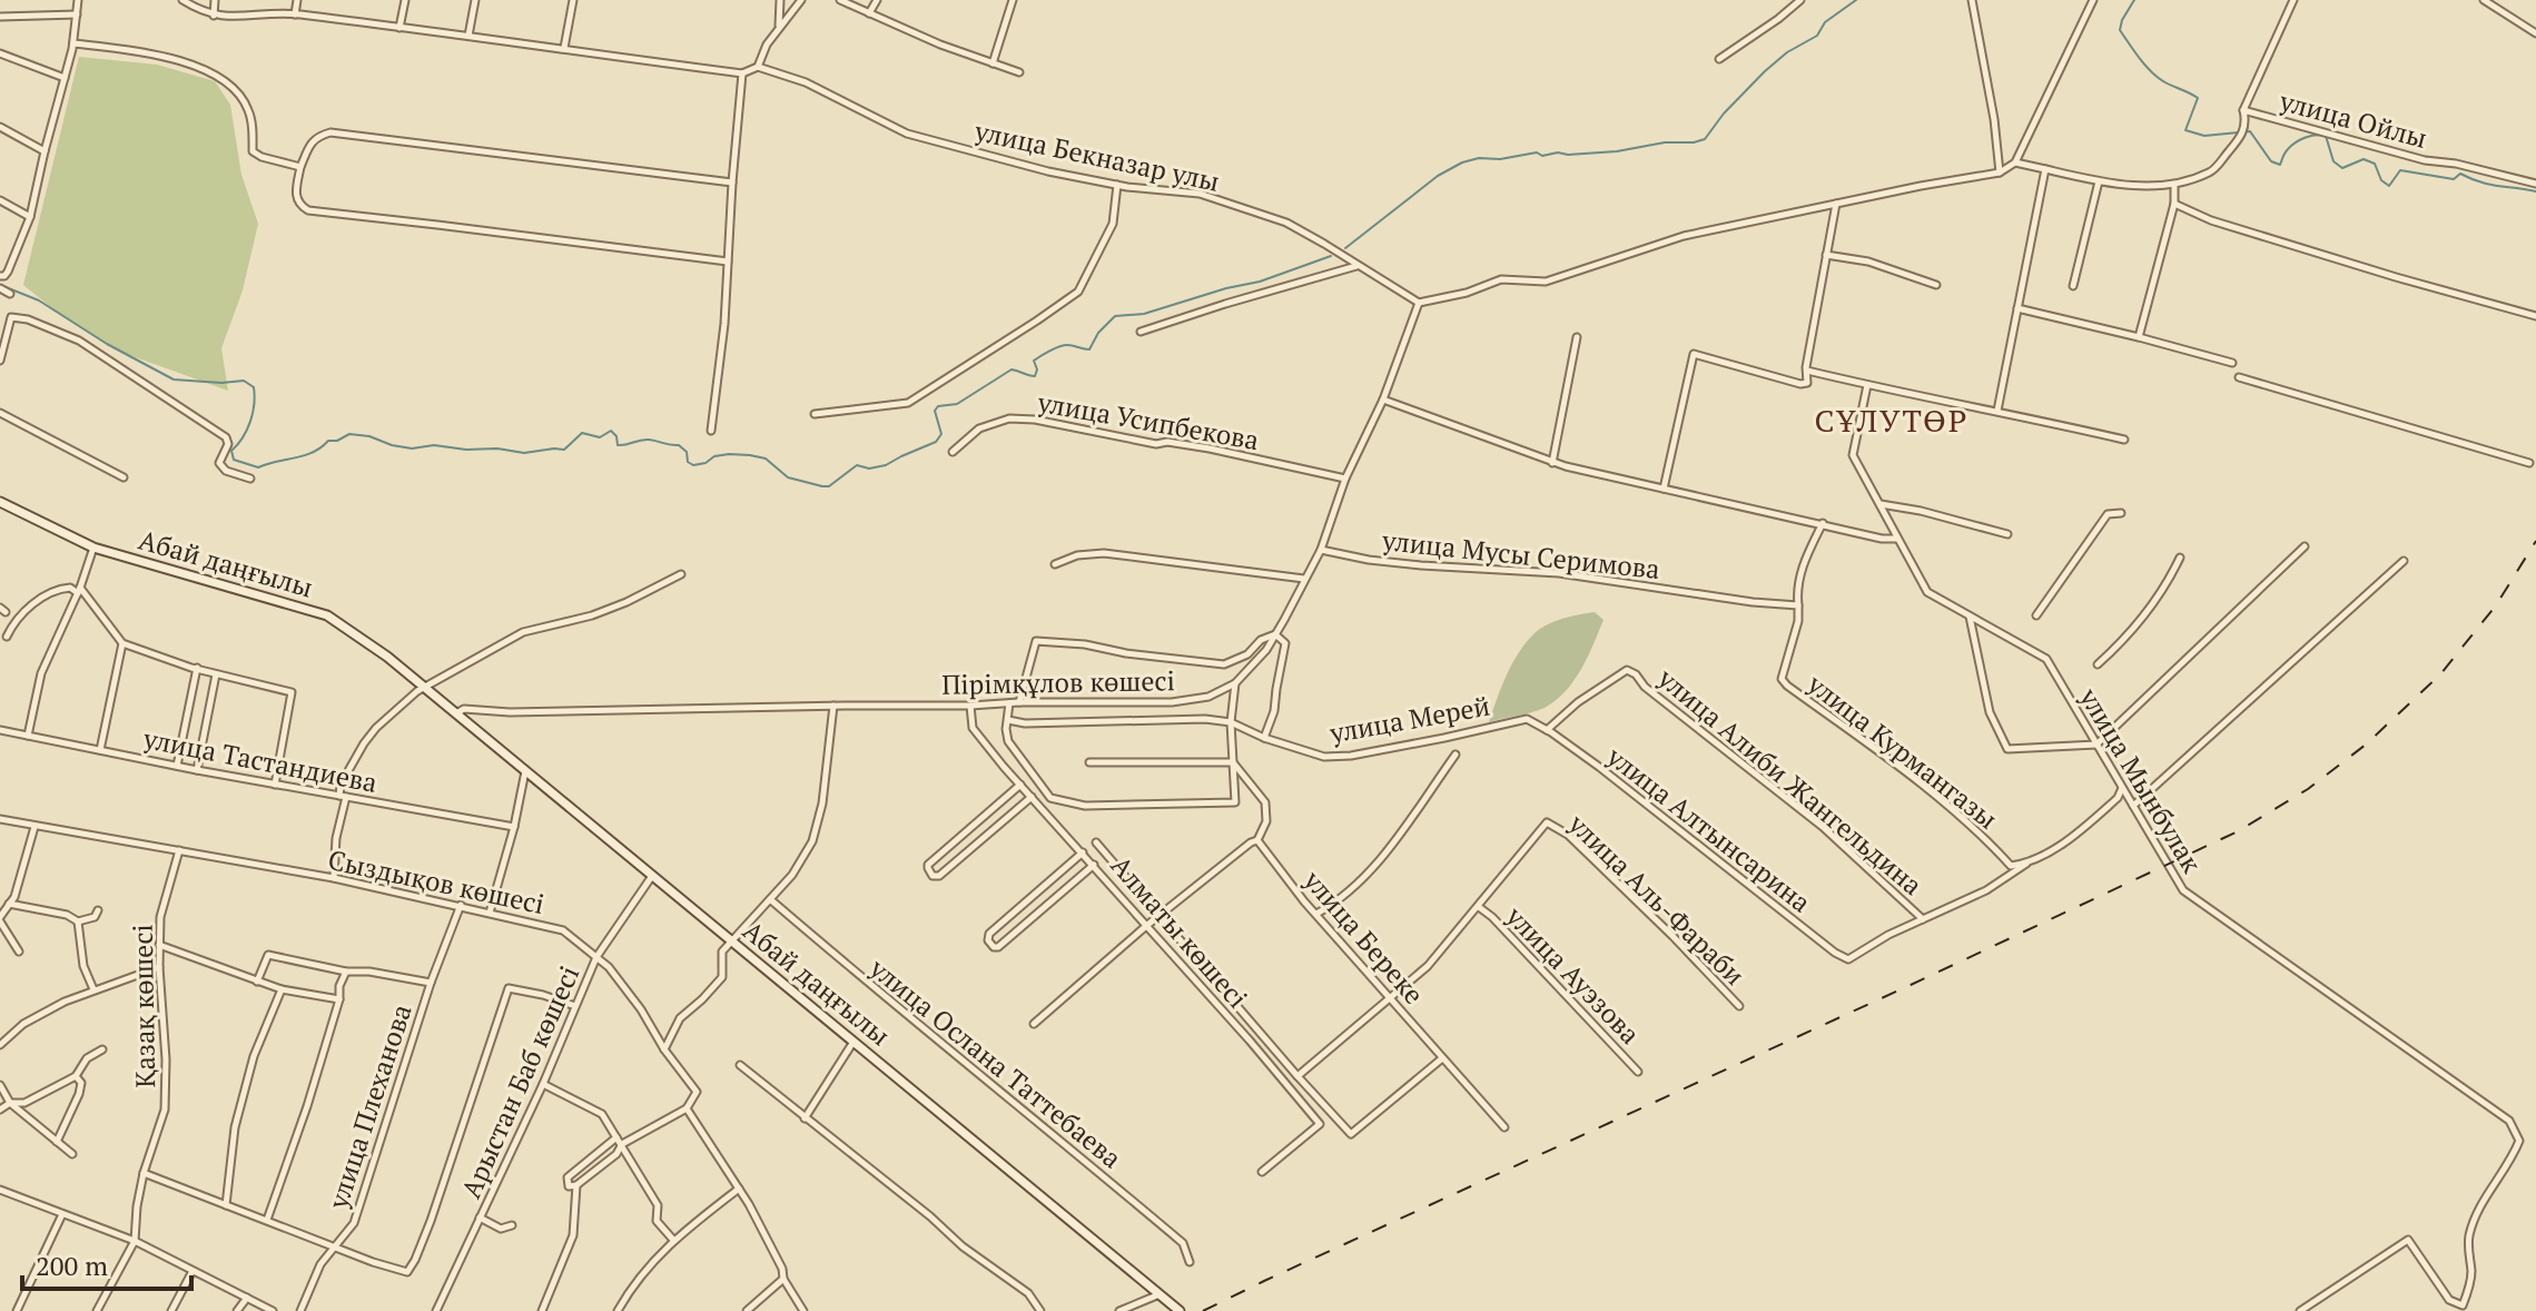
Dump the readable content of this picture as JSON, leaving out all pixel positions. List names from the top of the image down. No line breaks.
{"streets":{"street":["улица Ойлы","улица Бекназар улы","улица Усипбекова","улица Мусы Серимова","Абай даңғылы","Пірімқұлов көшесі","улица Мерей","улица Курмангазы","улица Тастандиева","улица Мынбулак","улица Алиби Жангельдина","улица Алтынсарина","Сыздықов көшесі","улица Аль-Фараби","Алматы көшесі","улица Береке","улица Ауэзова","Қазақ көшесі","улица Ослана Таттебаева","Арыстан Баб көшесі","улица Плеханова"]},"crossings":[["улица Бекназар улы","Пірімқұлов көшесі"],["улица Усипбекова","Пірімқұлов көшесі"],["улица Мусы Серимова","Пірімқұлов көшесі"],["улица Мусы Серимова","улица Курмангазы"],["Абай даңғылы","Пірімқұлов көшесі"],["Абай даңғылы","Арыстан Баб көшесі"],["Пірімқұлов көшесі","Алматы көшесі"],["улица Мерей","улица Алиби Жангельдина"],["улица Мерей","улица Алтынсарина"],["улица Алиби Жангельдина","улица Алтынсарина"],["Сыздықов көшесі","Қазақ көшесі"],["Сыздықов көшесі","Арыстан Баб көшесі"],["Сыздықов көшесі","улица Плеханова"],["улица Аль-Фараби","улица Ауэзова"]],"districts":["СҰЛУТӨР"],"scale_bar":"200 m"}
